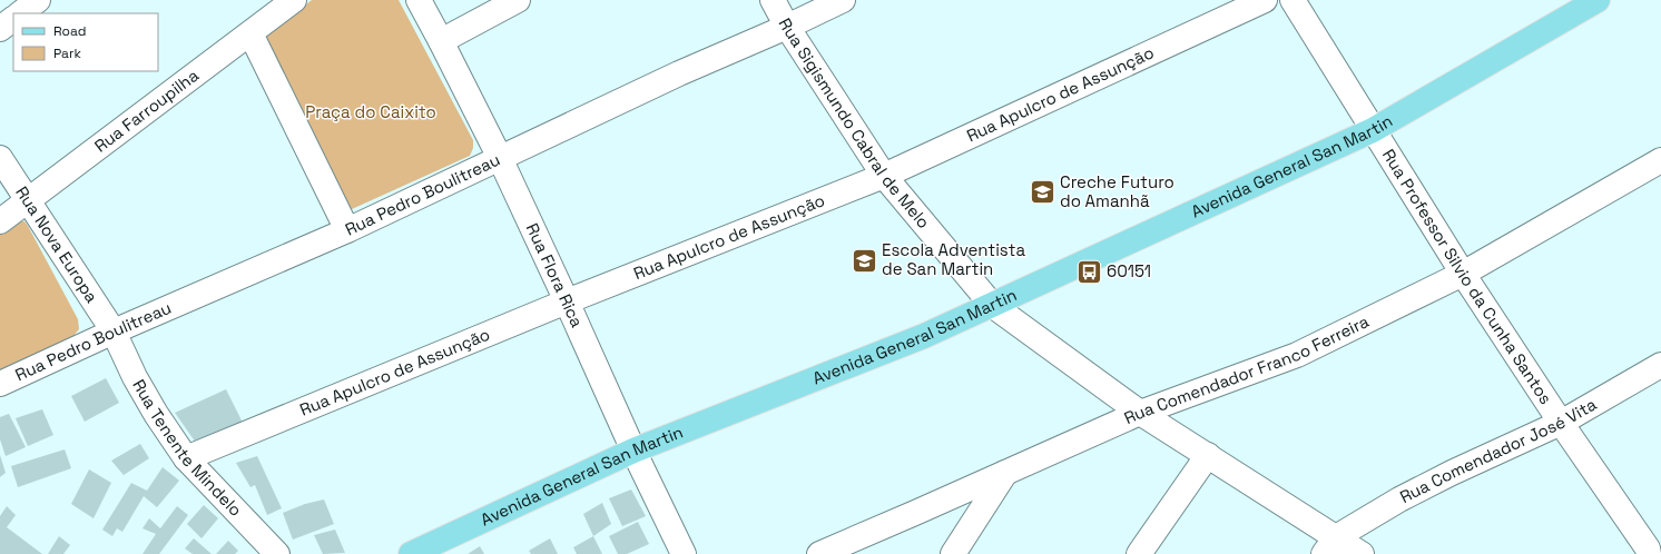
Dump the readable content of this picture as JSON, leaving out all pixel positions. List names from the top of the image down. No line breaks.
{"streets":{"main road":["Avenida General San Martin"],"street":["Rua Apulcro de Assunção","Rua Farroupilha","Rua Sigismundo Cabral de Melo","Rua Pedro Boulitreau","Rua Nova Europa","Rua Flora Rica","Rua Professor Silvio da Cunha Santos","Rua Comendador Franco Ferreira","Rua Tenente Mindelo","Rua Comendador José Vita"]},"crossings":[["Rua Apulcro de Assunção","Rua Sigismundo Cabral de Melo"],["Rua Apulcro de Assunção","Rua Flora Rica"],["Rua Apulcro de Assunção","Rua Tenente Mindelo"],["Rua Farroupilha","Rua Nova Europa"],["Rua Sigismundo Cabral de Melo","Avenida General San Martin"],["Rua Sigismundo Cabral de Melo","Rua Pedro Boulitreau"],["Rua Sigismundo Cabral de Melo","Rua Comendador Franco Ferreira"],["Rua Sigismundo Cabral de Melo","Rua Comendador José Vita"],["Avenida General San Martin","Rua Flora Rica"],["Avenida General San Martin","Rua Professor Silvio da Cunha Santos"],["Rua Pedro Boulitreau","Rua Nova Europa"],["Rua Pedro Boulitreau","Rua Flora Rica"],["Rua Pedro Boulitreau","Rua Tenente Mindelo"],["Rua Nova Europa","Rua Tenente Mindelo"],["Rua Professor Silvio da Cunha Santos","Rua Comendador Franco Ferreira"],["Rua Professor Silvio da Cunha Santos","Rua Comendador José Vita"]],"parks":["Praça do Caixito"],"places":{"school or university":["Creche Futuro do Amanhã","Escola Adventista de San Martin"],"bus stop":["60151"]},"legend":["Road","Park"]}
